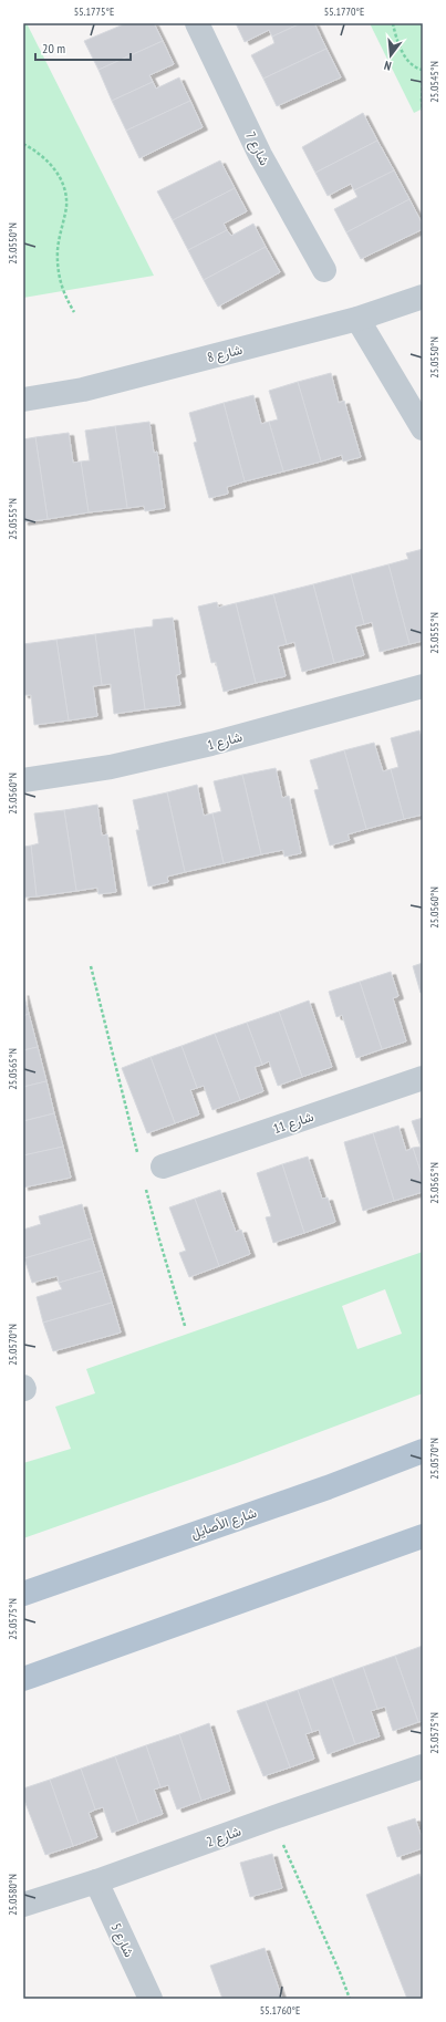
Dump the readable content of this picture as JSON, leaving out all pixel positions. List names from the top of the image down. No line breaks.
{"streets":{"main road":["شارع الأصايل"],"street":["شارع 7","شارع 8","شارع 1","شارع 11","شارع 2","شارع 5"]},"crossings":[["شارع 2","شارع 5"]],"scale_bar":"20 m","north":"bottom","coordinates":["55.1775°E","55.1770°E","25.0545°N","25.0550°N","25.0555°N","25.0560°N","25.0565°N","25.0570°N","25.0575°N","25.0580°N","55.1760°E"]}
